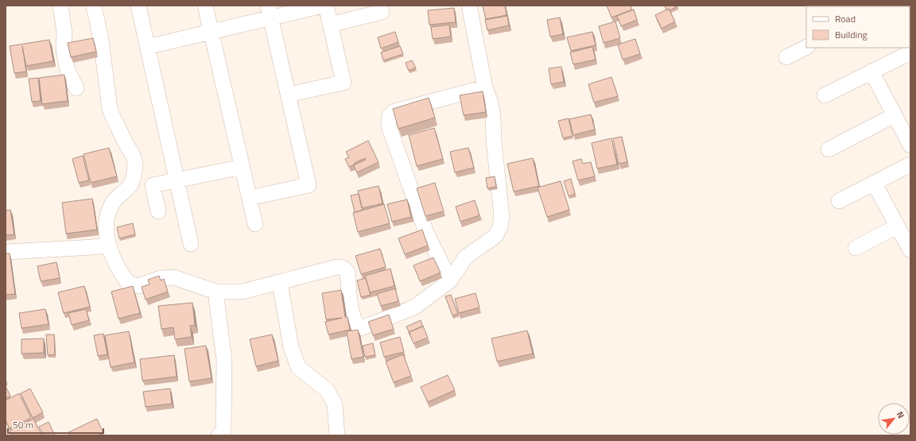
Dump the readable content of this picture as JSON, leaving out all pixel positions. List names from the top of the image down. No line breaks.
{"legend":["Road","Building"],"scale_bar":"50 m","north":"top right"}
